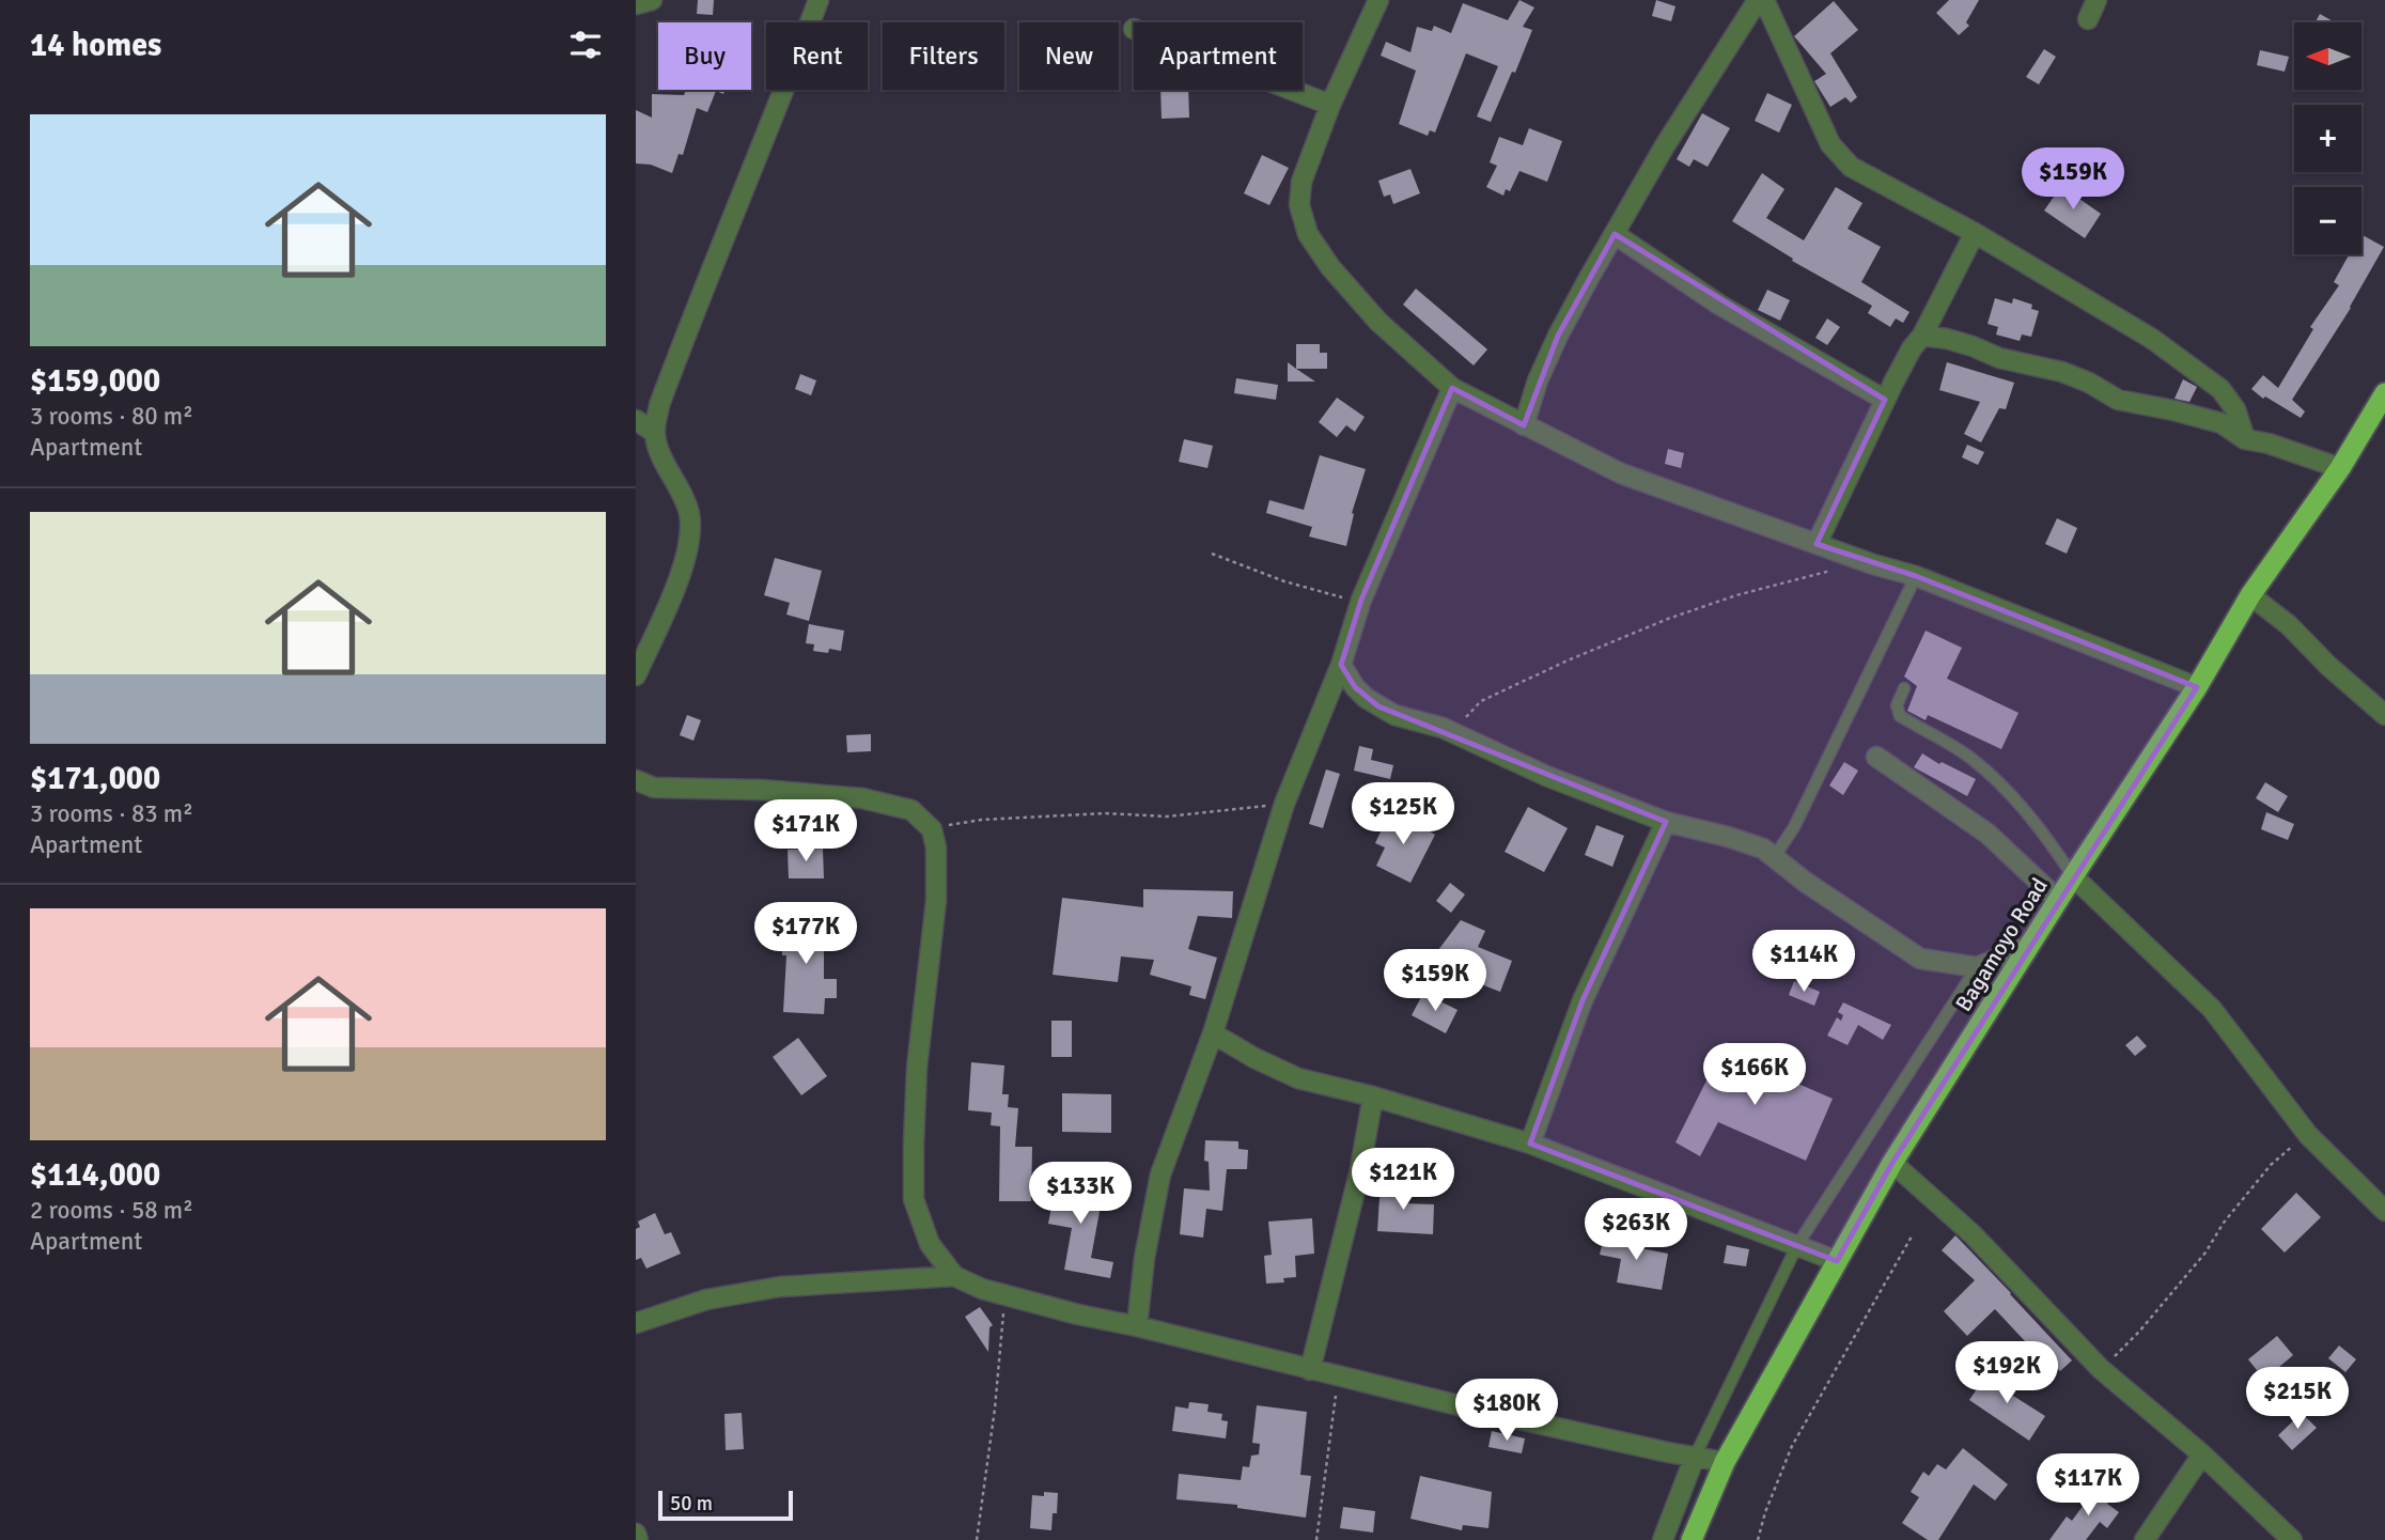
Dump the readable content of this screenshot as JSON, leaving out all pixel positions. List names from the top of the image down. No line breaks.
{"streets":{"highway":["Bagamoyo Road"]},"scale_bar":"50 m","north":"left","page":{"heading":"14 homes","map_buttons":["+","−"],"chip":["Buy","Rent","Filters","New","Apartment"],"list":[{"name":"$159,000","note":"3 rooms · 80 m² · Apartment"},{"name":"$171,000","note":"3 rooms · 83 m² · Apartment"},{"name":"$114,000","note":"2 rooms · 58 m² · Apartment"}],"price":["$159K","$125K","$171K","$177K","$114K","$159K","$166K","$121K","$133K","$263K","$192K","$215K","$180K","$117K"],"scale":"50 m"}}
